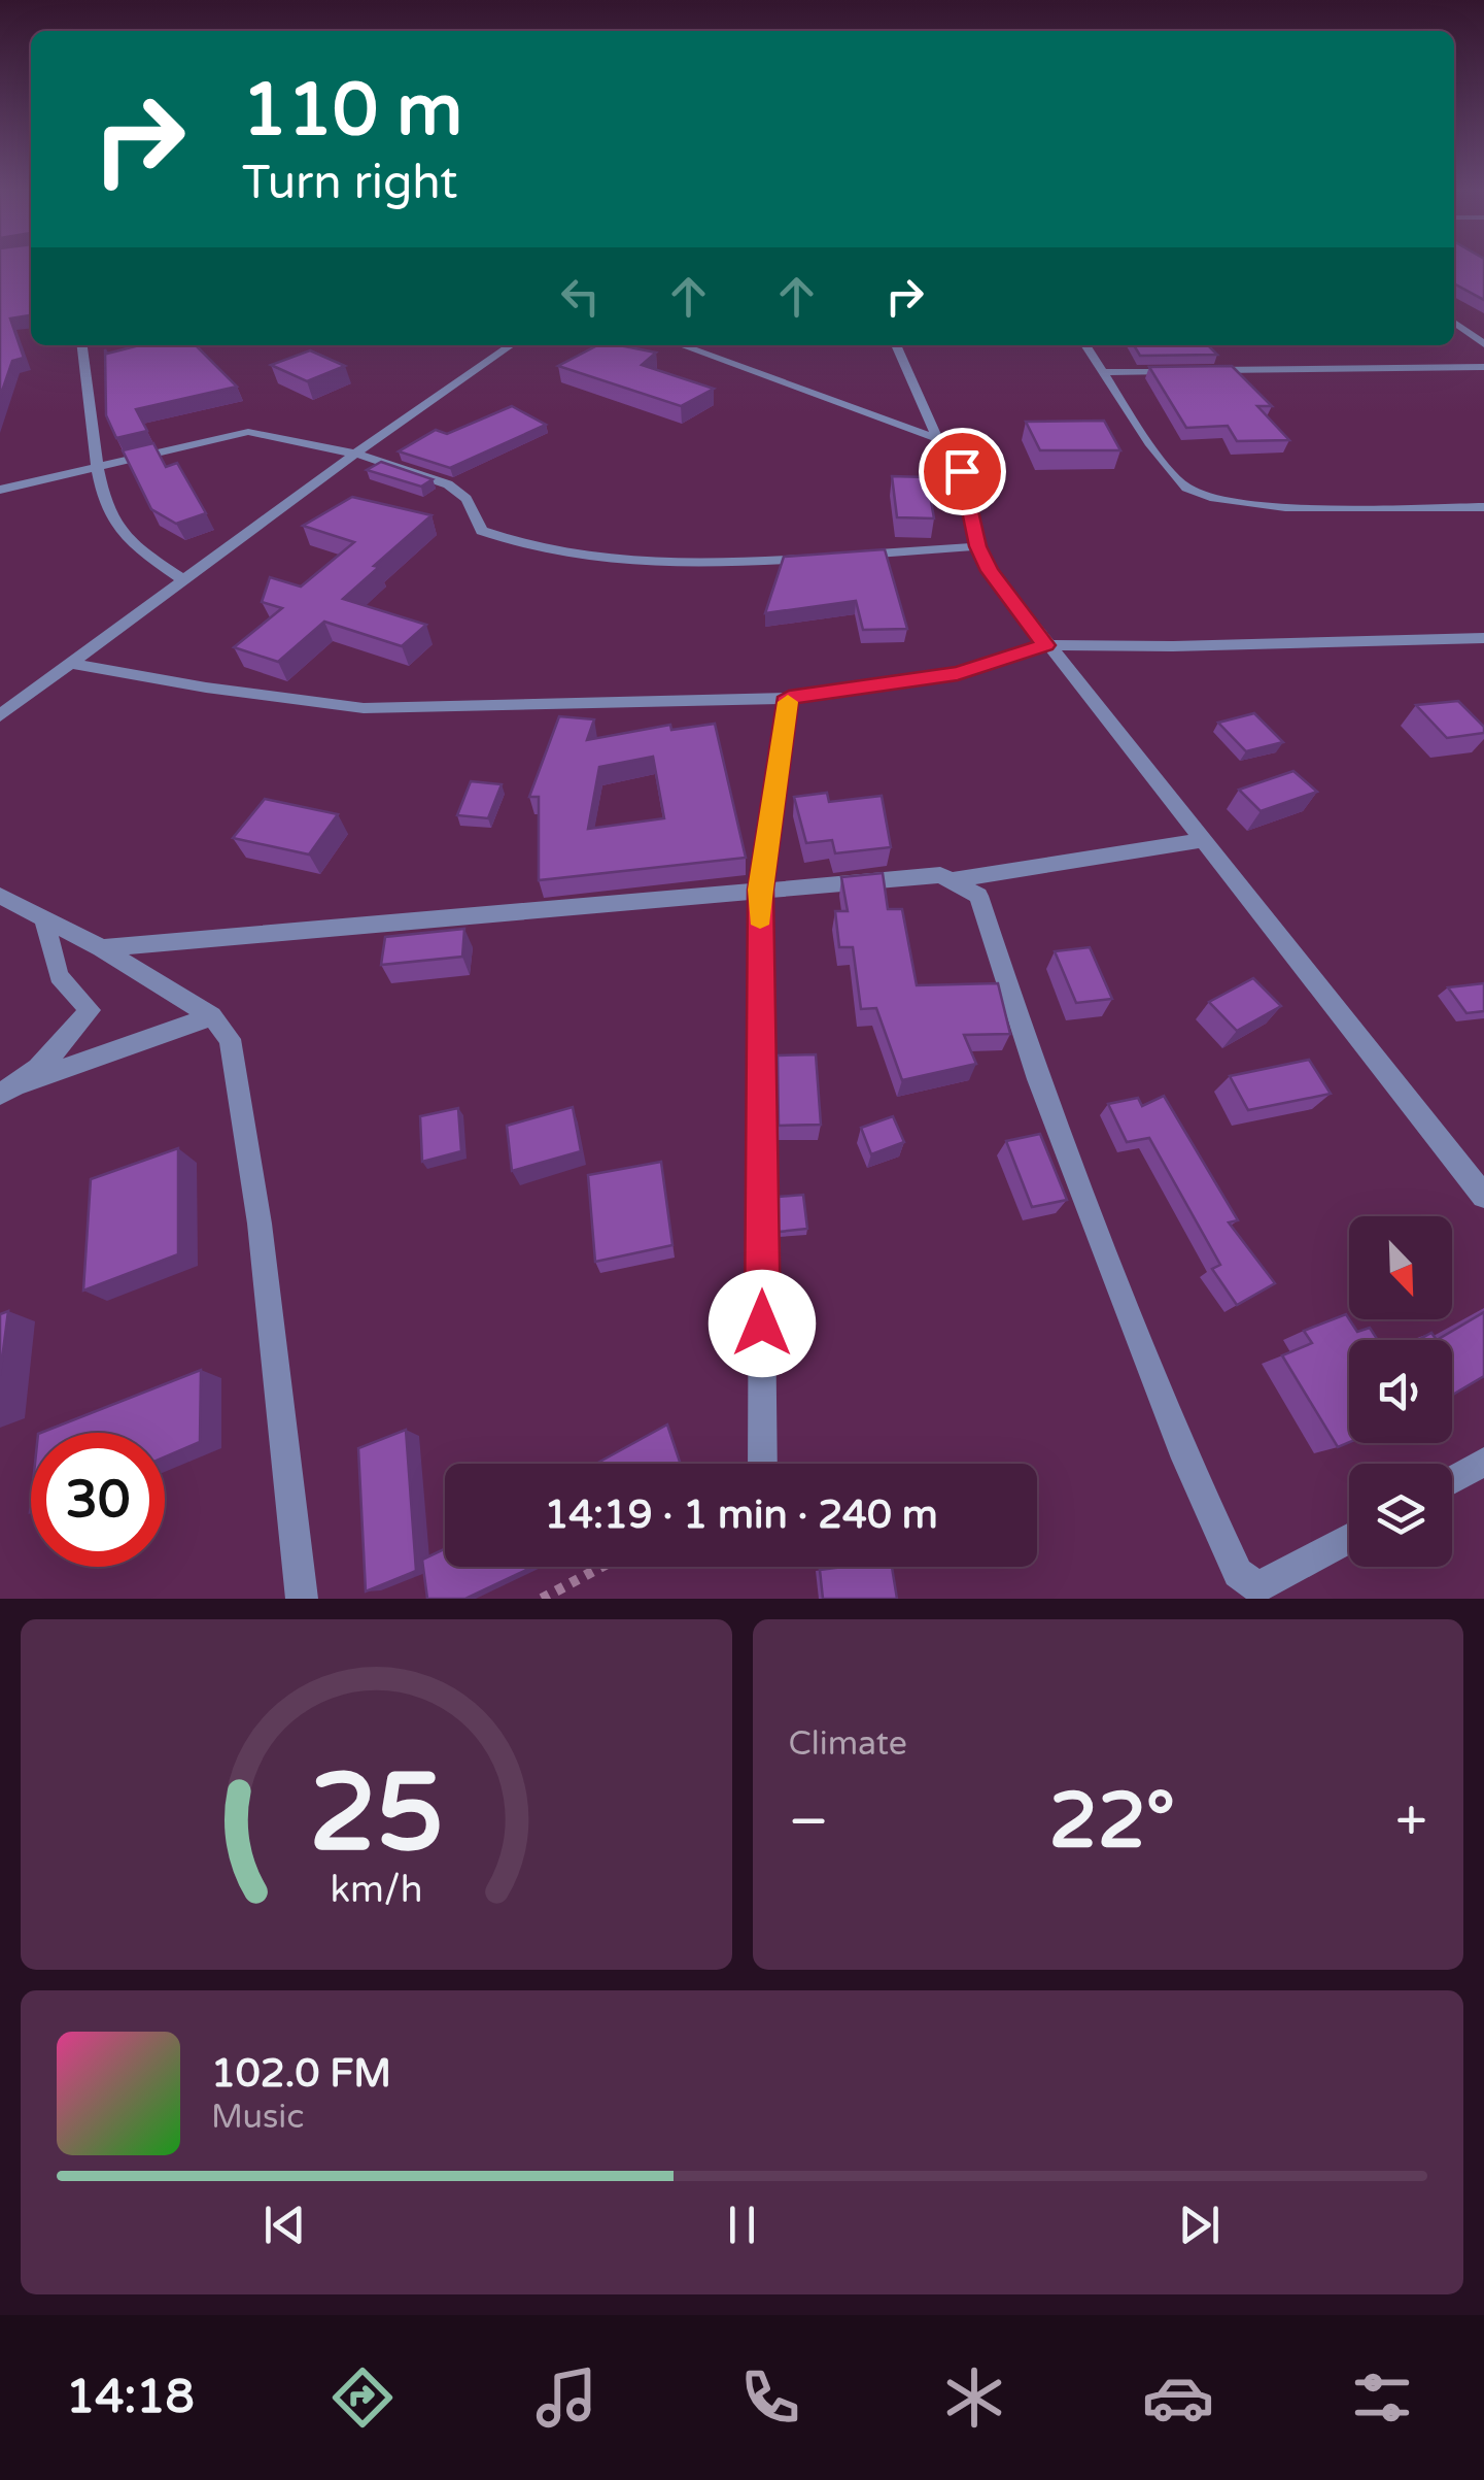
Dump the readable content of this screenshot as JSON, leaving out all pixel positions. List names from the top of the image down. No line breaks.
{"north":"bottom right","page":{"turn":["110 m","Turn right"],"limit":"30","trip":"14:19 · 1 min · 240 m","tile":"Climate","heat":["−","22°","+"],"song":["102.0 FM","Music"],"tabs":"14:18","gauge":["25","km/h"]}}
